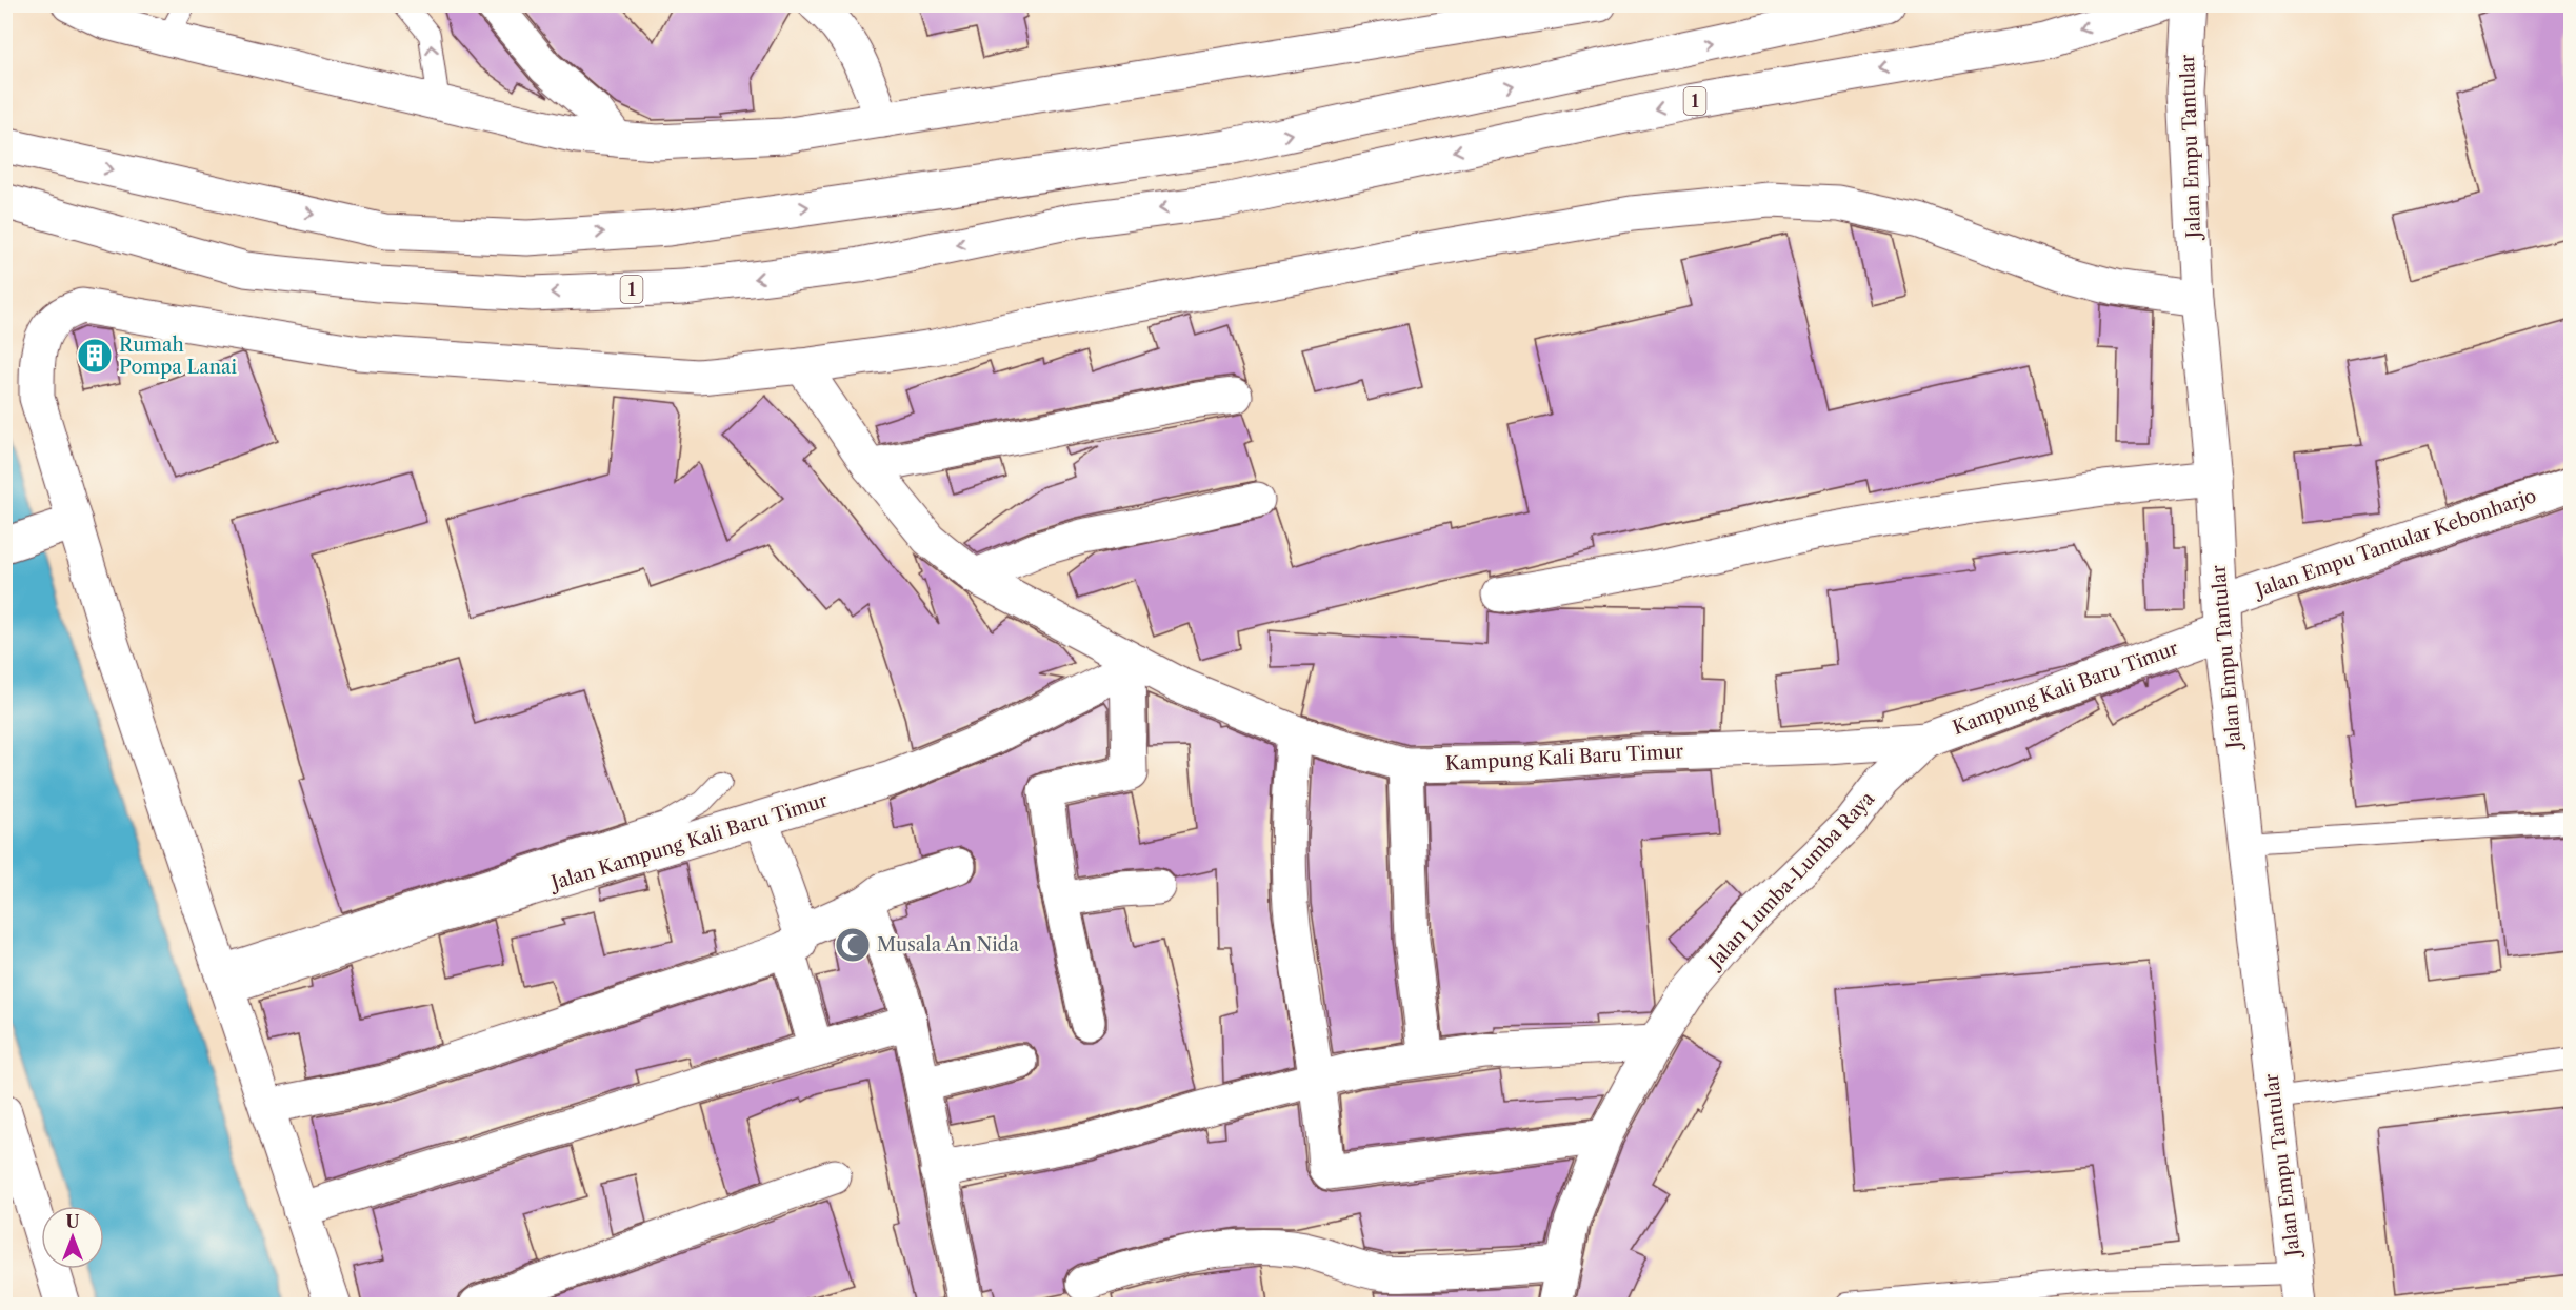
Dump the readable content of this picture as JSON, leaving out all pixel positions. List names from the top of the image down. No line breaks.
{"streets":{"main road":["1","Jalan Empu Tantular","Jalan Empu Tantular Kebonharjo","Kampung Kali Baru Timur","Jalan Kampung Kali Baru Timur","Jalan Lumba-Lumba Raya"]},"crossings":[["Jalan Empu Tantular","Jalan Empu Tantular Kebonharjo"],["Jalan Empu Tantular","Kampung Kali Baru Timur"],["Jalan Empu Tantular Kebonharjo","Kampung Kali Baru Timur"],["Kampung Kali Baru Timur","Jalan Kampung Kali Baru Timur"],["Kampung Kali Baru Timur","Jalan Lumba-Lumba Raya"]],"places":{"building":["Rumah Pompa Lanai"],"mosque":["Musala An Nida"]},"north":"top"}
